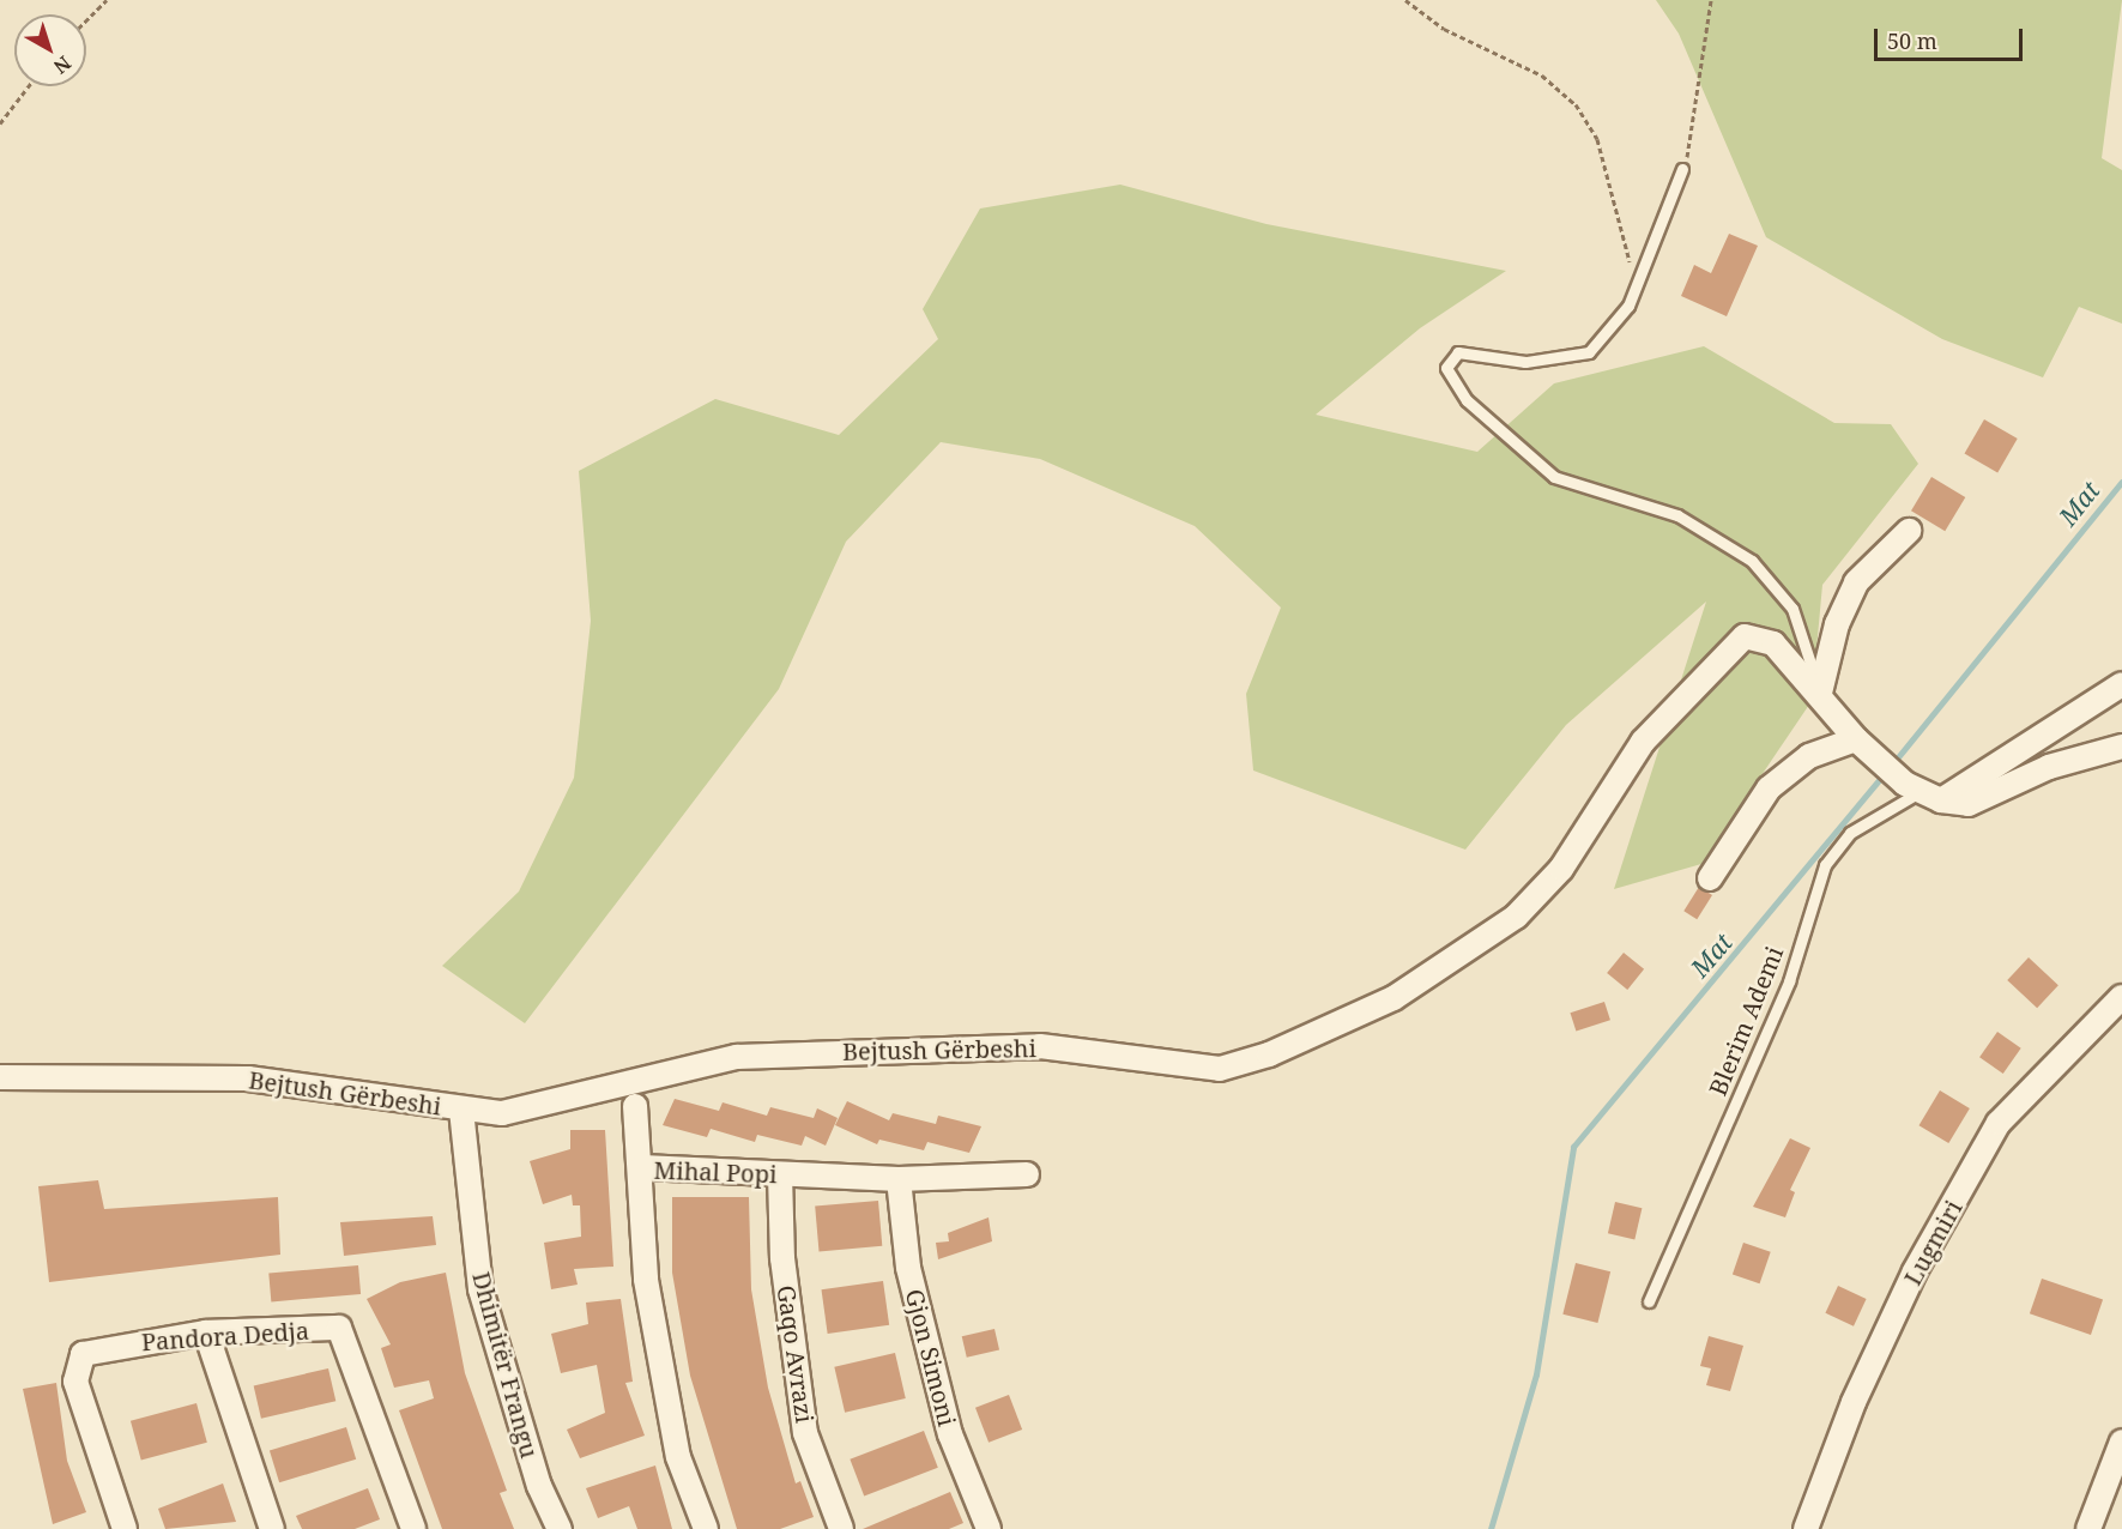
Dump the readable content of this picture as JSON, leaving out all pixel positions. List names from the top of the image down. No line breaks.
{"streets":{"street":["Bejtush Gërbeshi","Mihal Popi","Lugmiri","Pandora Dedja","Gaqo Avrazi","Gjon Simoni","Dhimitër Frangu"],"lane":["Blerim Ademi"]},"crossings":[["Blerim Ademi","Bejtush Gërbeshi"],["Bejtush Gërbeshi","Dhimitër Frangu"],["Mihal Popi","Gaqo Avrazi"],["Mihal Popi","Gjon Simoni"]],"water":["Mat"],"scale_bar":"50 m","north":"bottom right"}
